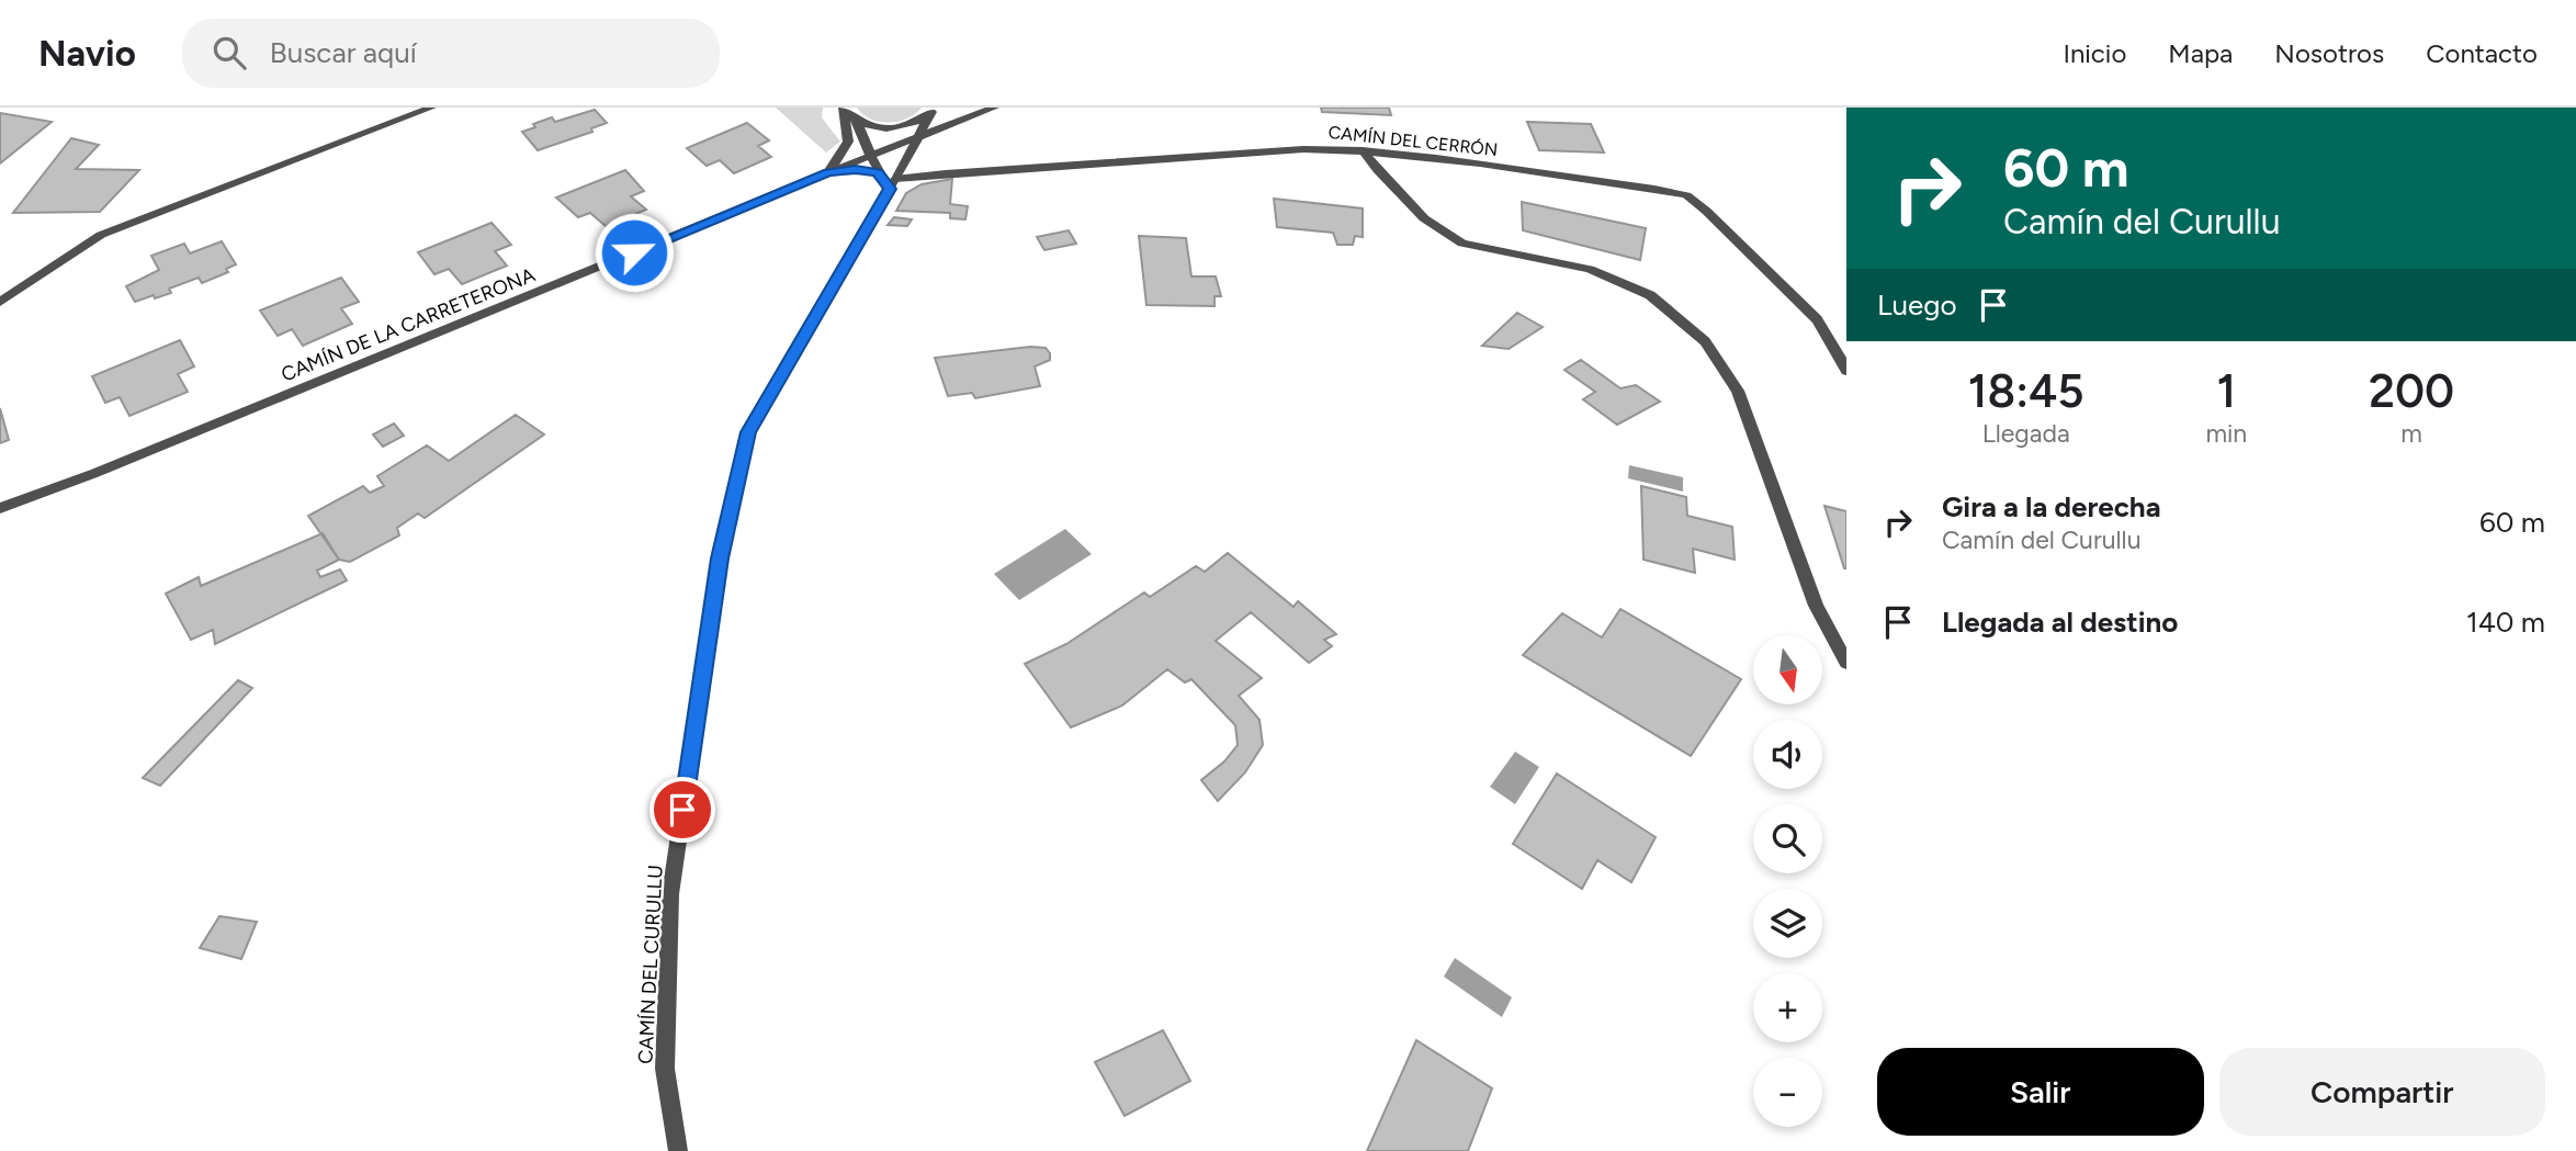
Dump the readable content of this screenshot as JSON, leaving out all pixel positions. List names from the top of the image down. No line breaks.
{"streets":{"street":["CAMÍN DEL CERRÓN","CAMÍN DE LA CARRETERONA","CAMÍN DEL CURULLU"]},"crossings":[["CAMÍN DEL CERRÓN","CAMÍN DEL CURULLU"],["CAMÍN DE LA CARRETERONA","CAMÍN DEL CURULLU"]],"north":"bottom","page":{"header":"Navio","search":"Buscar aquí","nav":["Inicio","Mapa","Nosotros","Contacto"],"turn":["60 m","Camín del Curullu"],"then":"Luego","eta":["18:45","Llegada","1","min","200","m"],"list":[{"name":"Gira a la derecha","note":"Camín del Curullu","value":"60 m"},{"name":"Llegada al destino","value":"140 m"}],"map_buttons":["+","−"],"buttons":["Salir","Compartir"]}}
